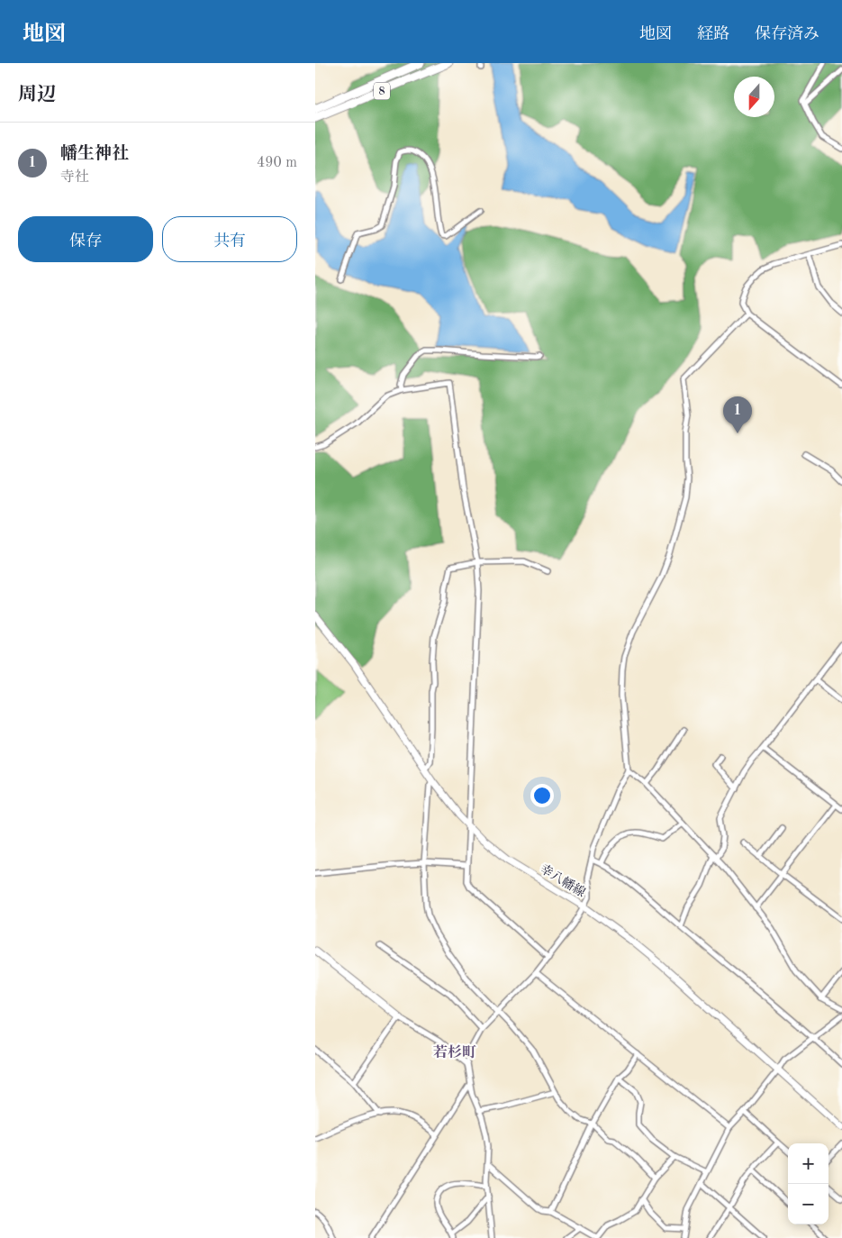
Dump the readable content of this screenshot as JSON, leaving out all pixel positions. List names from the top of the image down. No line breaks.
{"streets":{"highway":["8"],"street":["幸八幡線"]},"districts":["若杉町"],"north":"bottom","page":{"header":"地図","nav":["地図","経路","保存済み"],"heading":"周辺","list":[{"mark":"1","name":"幡生神社","note":"寺社","value":"490 m"}],"buttons":["保存","共有"],"pins":"1","map_buttons":["+","−"]}}
